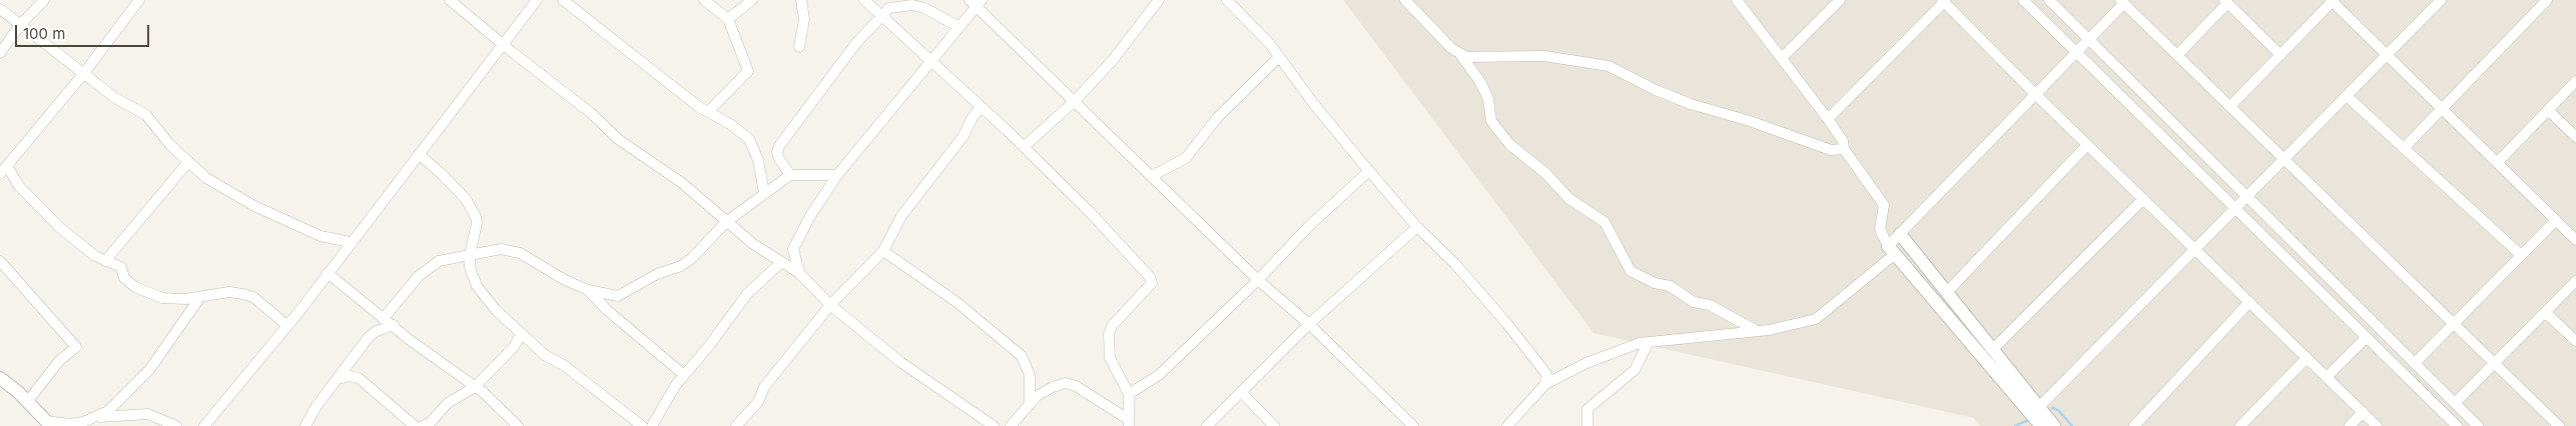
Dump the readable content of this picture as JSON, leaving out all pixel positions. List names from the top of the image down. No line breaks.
{"scale_bar":"100 m"}
